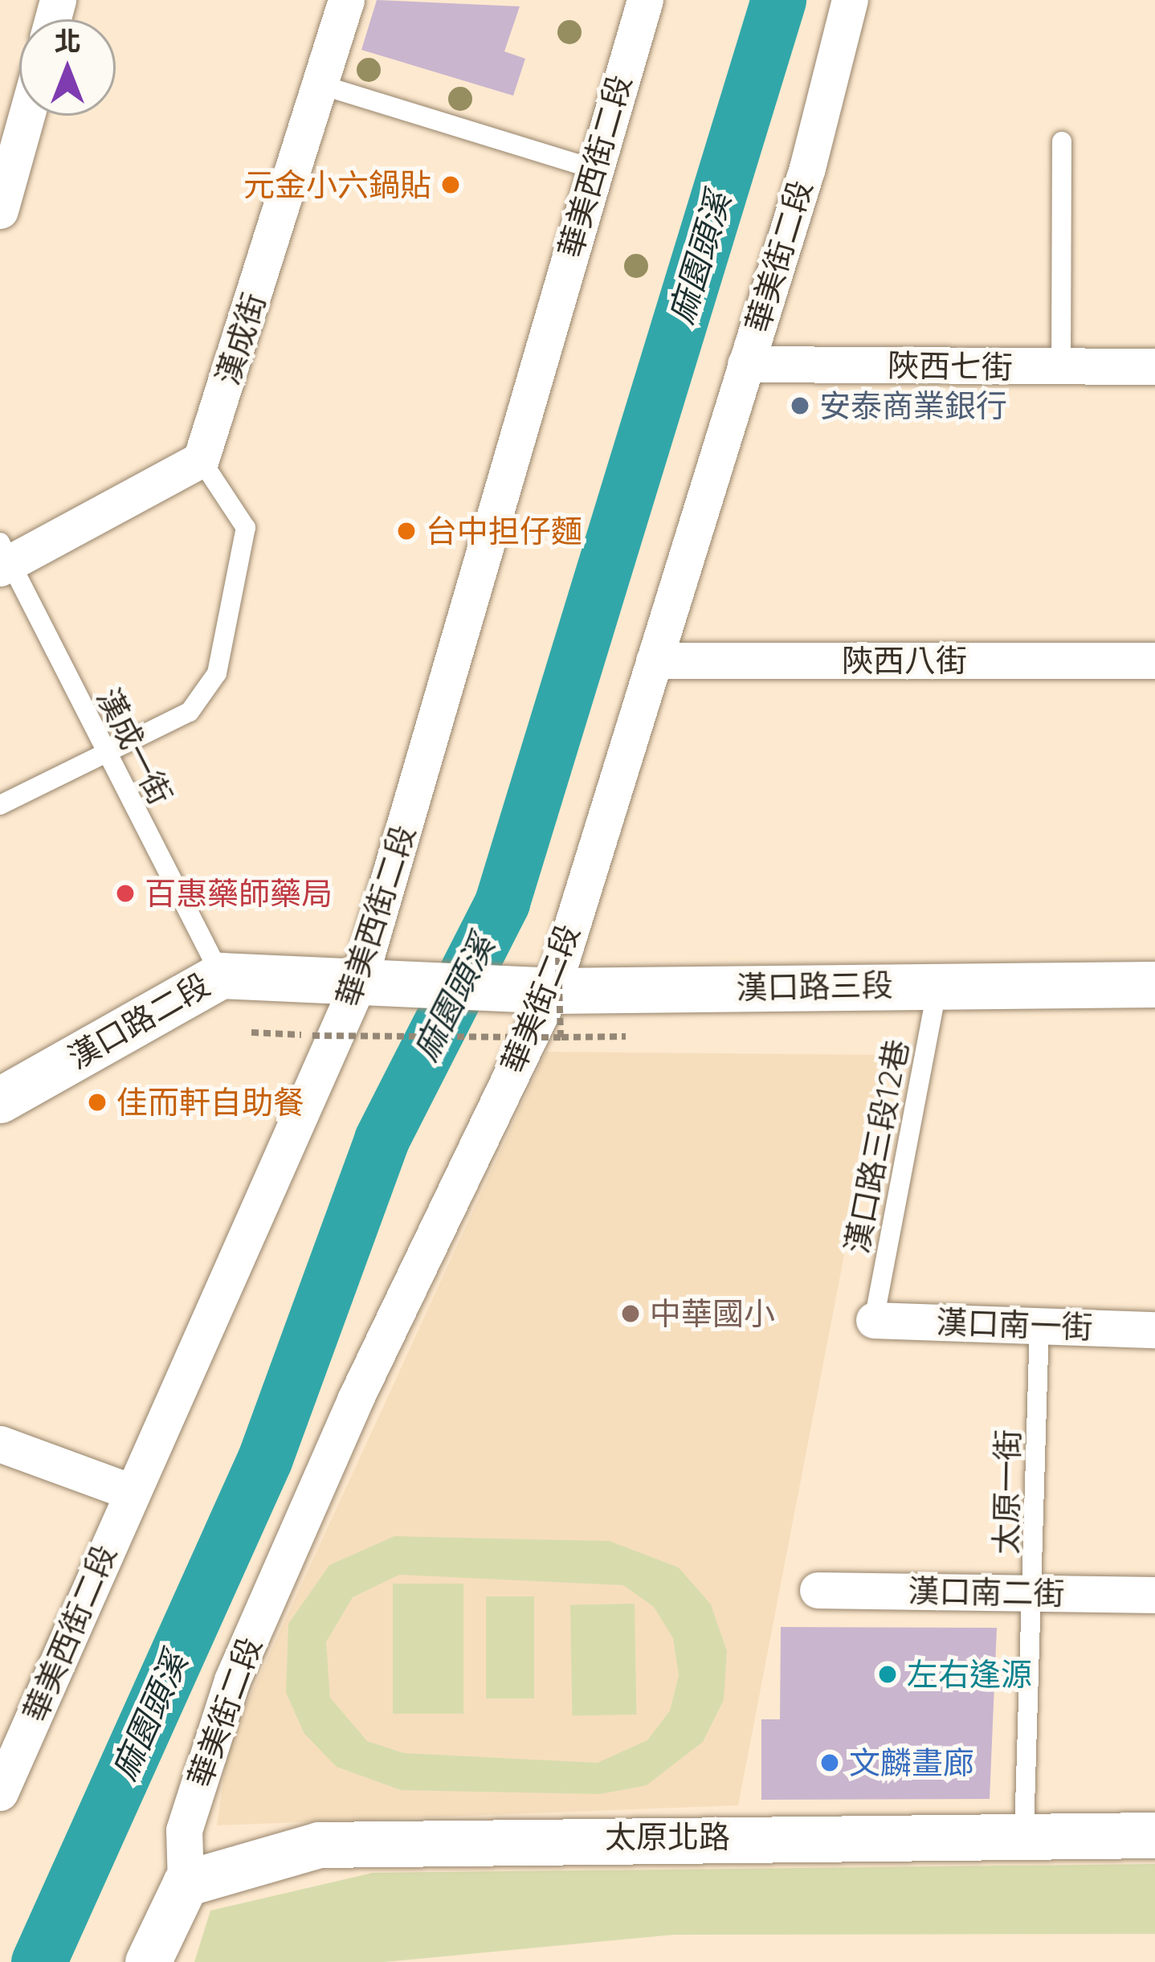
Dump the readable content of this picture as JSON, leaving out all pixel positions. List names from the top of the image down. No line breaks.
{"streets":{"street":["華美西街二段","華美街二段","漢成街","陜西七街","陝西八街","漢口路三段","漢口路二段","漢口南一街","漢口南二街","太原北路"],"lane":["漢成一街","漢口路三段12巷","太原一街"]},"crossings":[["華美西街二段","漢口路二段"],["華美街二段","陜西七街"],["華美街二段","陝西八街"],["華美街二段","漢口路三段"],["華美街二段","太原北路"],["漢成一街","漢口路二段"],["漢口路三段","漢口路二段"],["漢口路三段","漢口路三段12巷"],["漢口路三段12巷","漢口南一街"],["漢口南一街","太原一街"],["太原一街","漢口南二街"],["太原一街","太原北路"]],"water":["麻園頭溪"],"places":["元金小六鍋貼","安泰商業銀行","台中担仔麵","百惠藥師藥局","佳而軒自助餐","中華國小","左右逢源","文麟畫廊"],"north":"top"}
